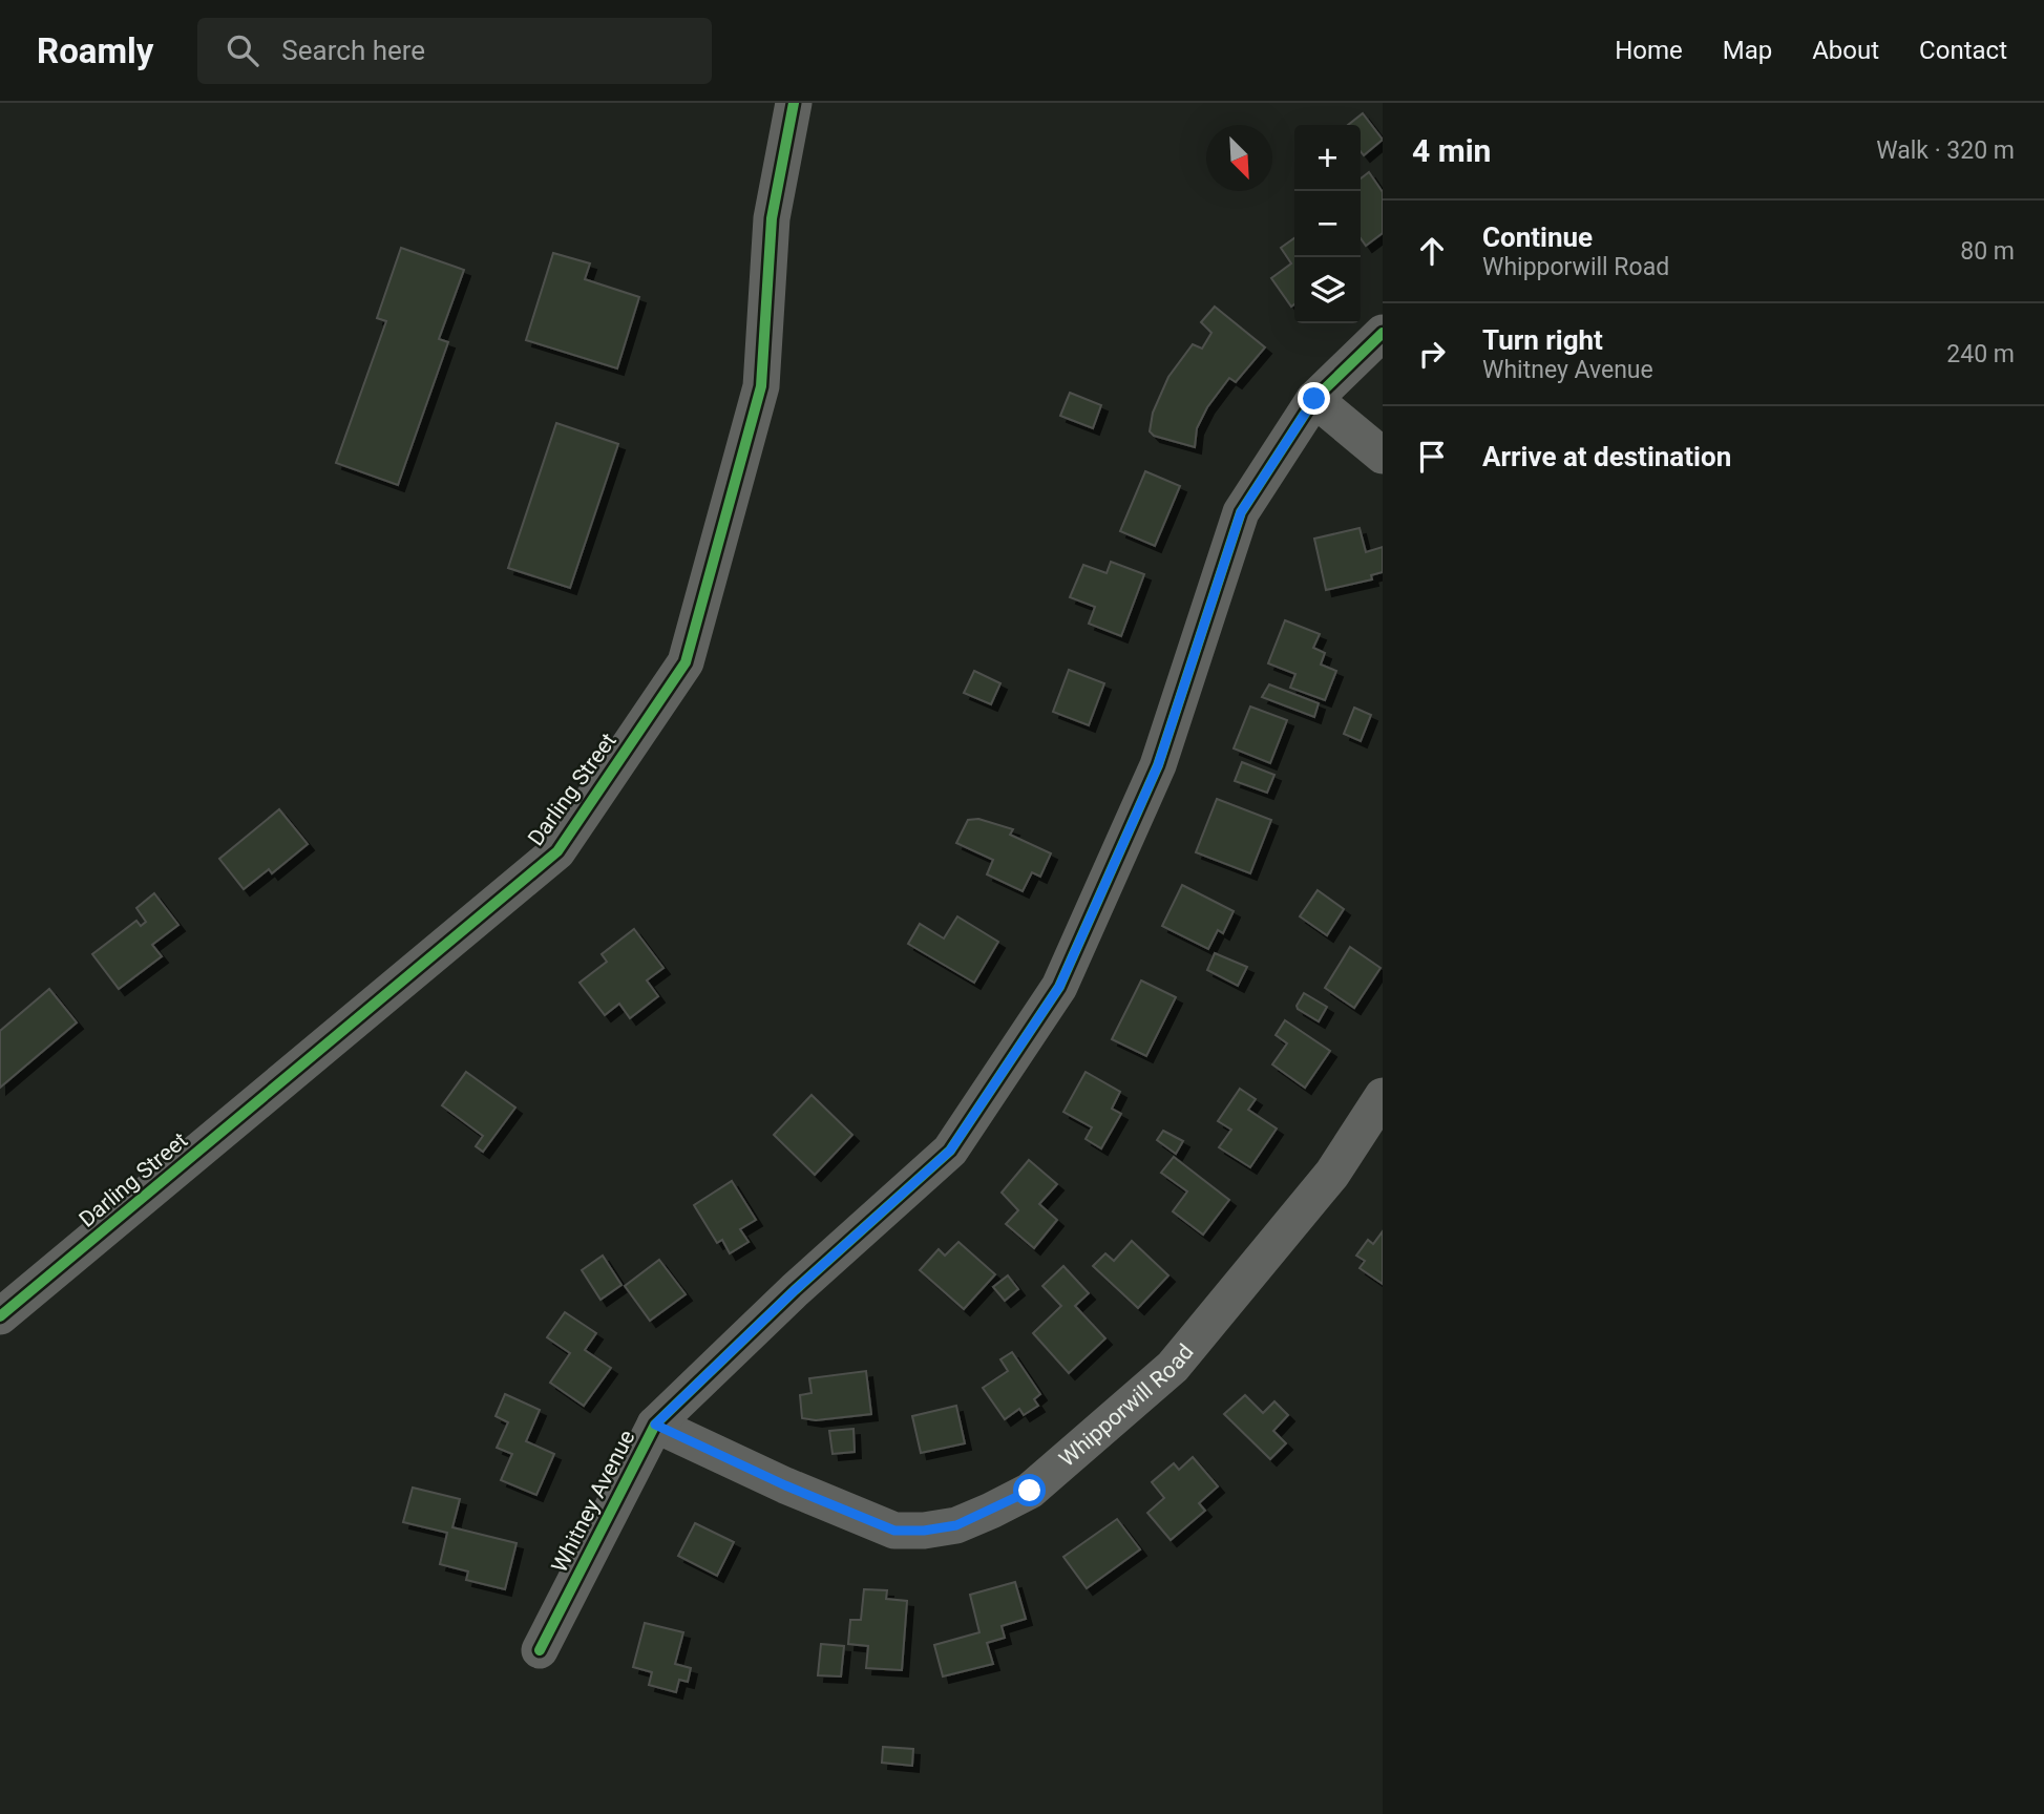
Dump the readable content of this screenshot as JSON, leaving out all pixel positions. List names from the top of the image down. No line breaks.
{"streets":{"street":["Darling Street","Whipporwill Road","Whitney Avenue"]},"crossings":[["Whipporwill Road","Whitney Avenue"]],"north":"bottom right","page":{"header":"Roamly","search":"Search here","nav":["Home","Map","About","Contact"],"heading":["4 min","Walk · 320 m"],"map_buttons":["+","−"],"list":[["Continue","Whipporwill Road","80 m"],["Turn right","Whitney Avenue","240 m"],"Arrive at destination"]}}
